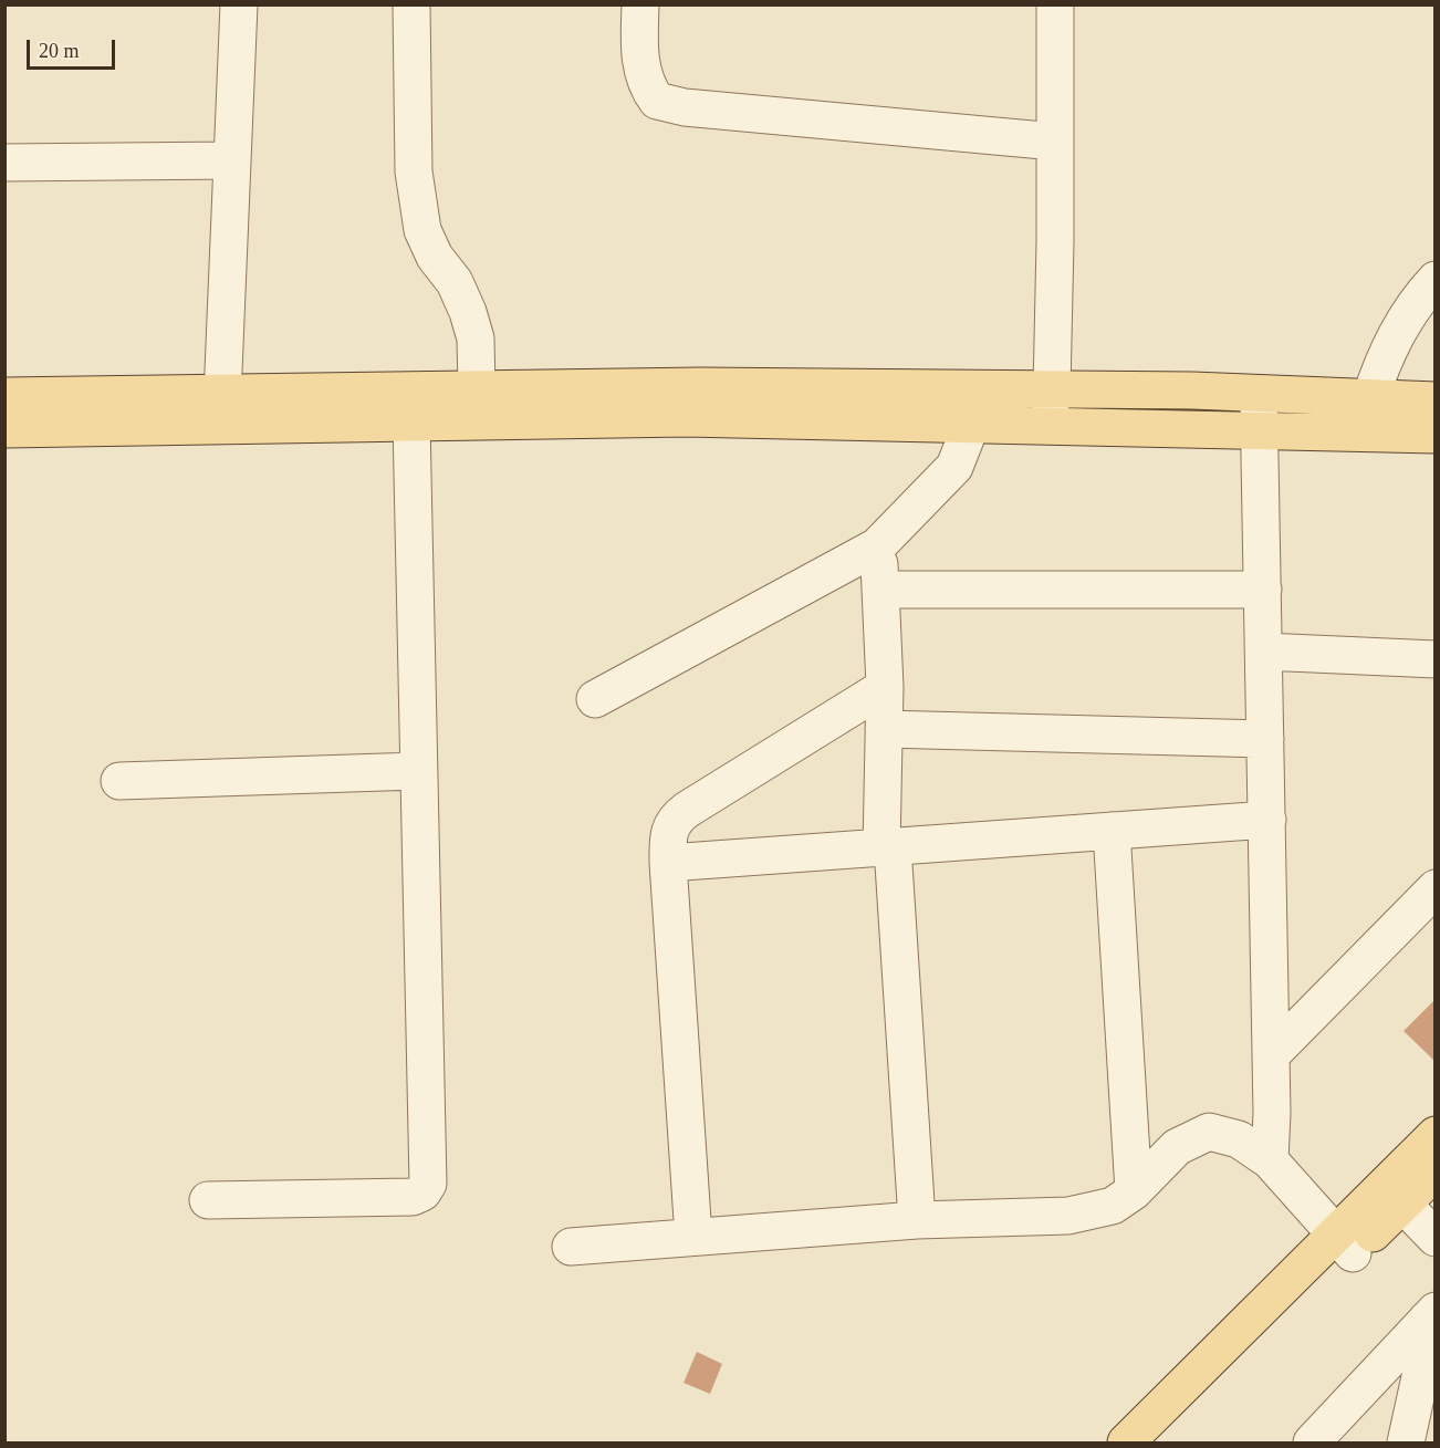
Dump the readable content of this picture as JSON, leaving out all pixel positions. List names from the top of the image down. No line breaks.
{"scale_bar":"20 m"}
